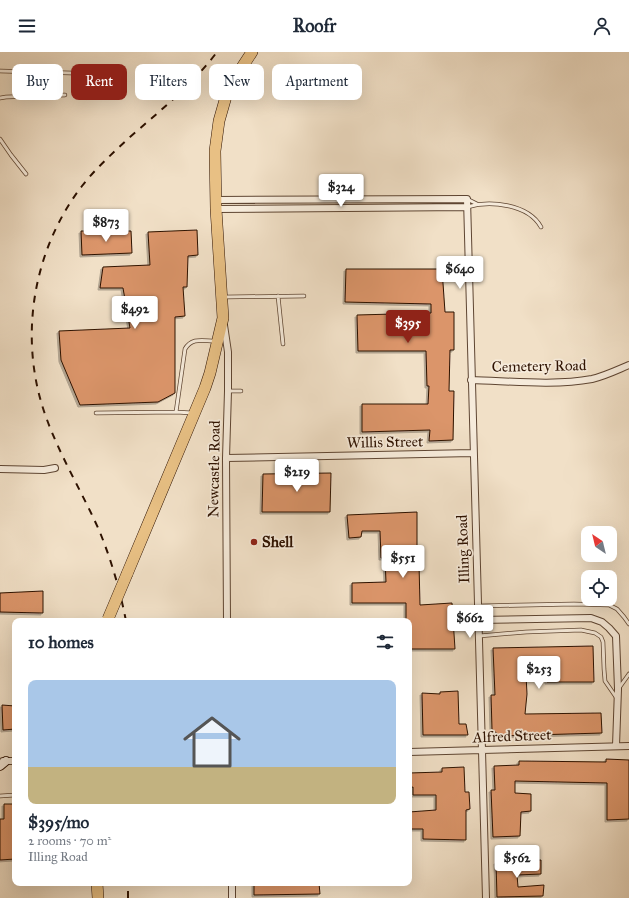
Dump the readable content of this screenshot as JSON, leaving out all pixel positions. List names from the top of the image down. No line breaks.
{"streets":{"street":["Cemetery Road","Willis Street","Newcastle Road","Illing Road","Alfred Street"]},"crossings":[["Cemetery Road","Illing Road"],["Willis Street","Newcastle Road"],["Willis Street","Illing Road"],["Illing Road","Alfred Street"]],"places":["Shell"],"north":"top left","page":{"header":"Roofr","chip":["Buy","Rent","Filters","New","Apartment"],"price":["$324","$873","$640","$492","$395","$219","$551","$662","$253","$562"],"heading":"10 homes","list":[{"name":"$395/mo","note":"2 rooms · 70 m² · Illing Road"}]}}
